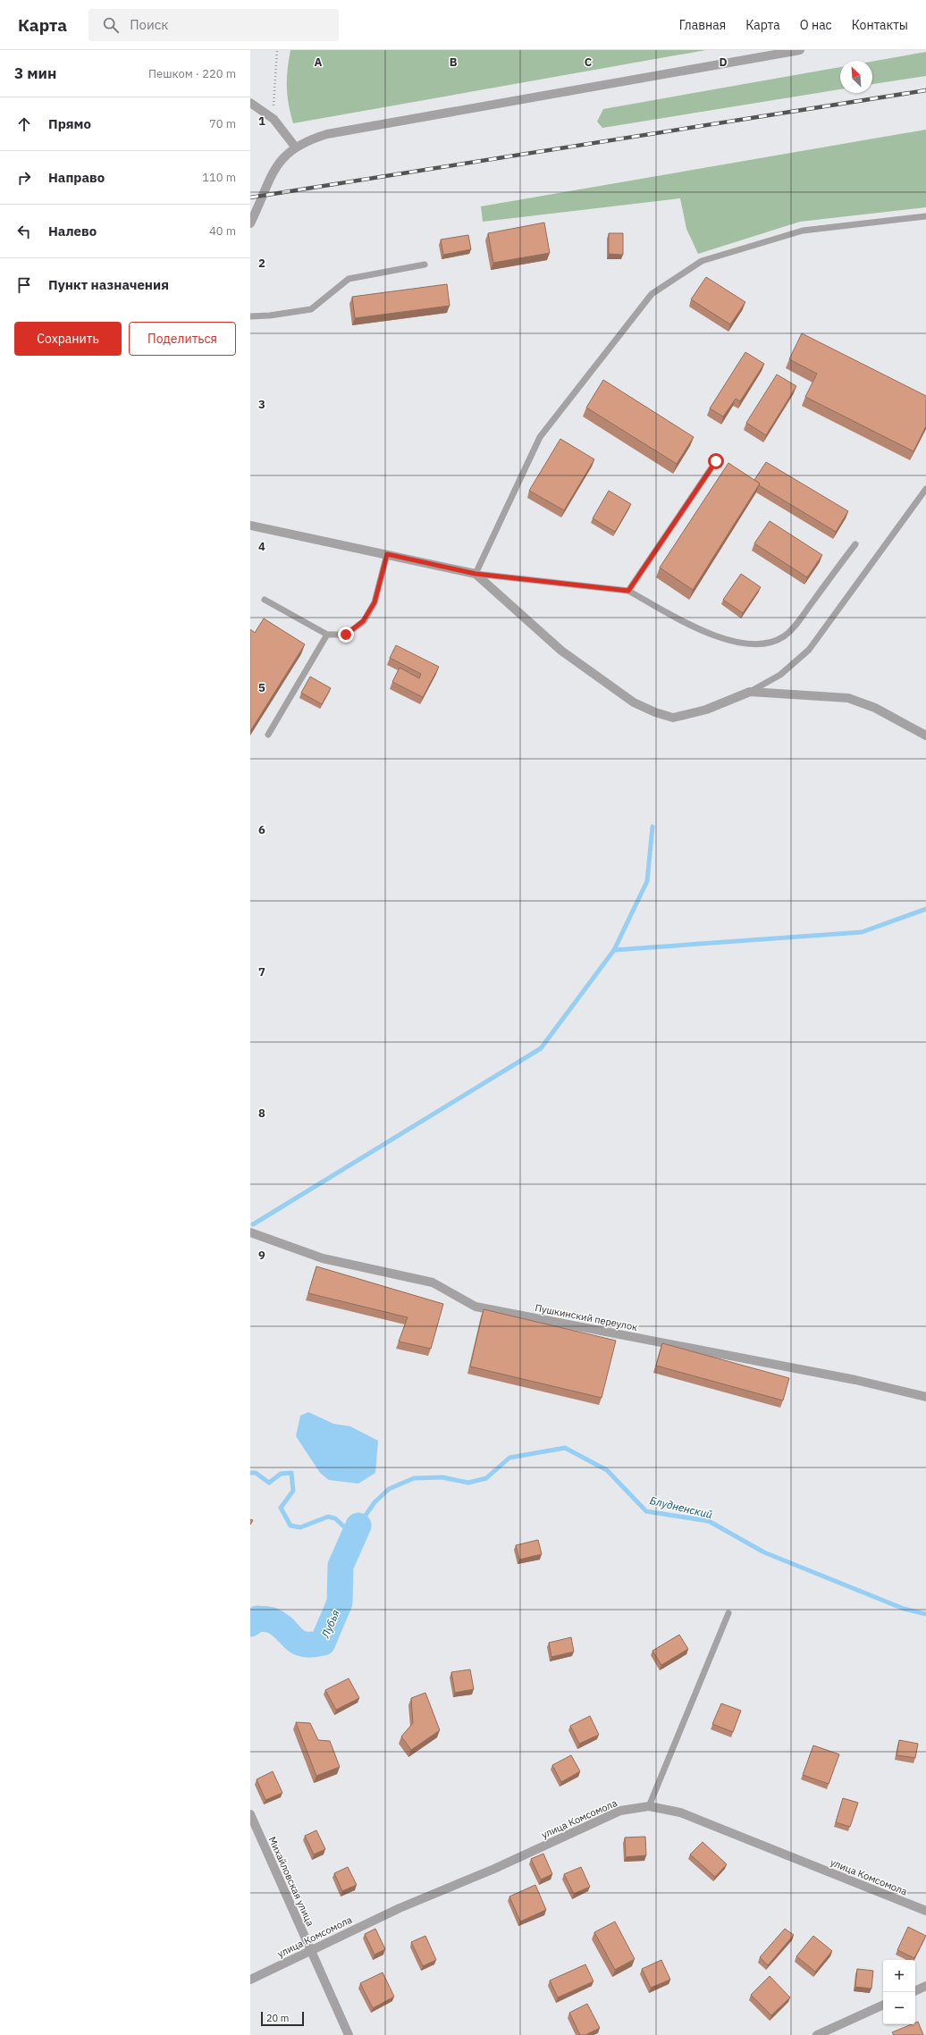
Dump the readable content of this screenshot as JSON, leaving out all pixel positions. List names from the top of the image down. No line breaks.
{"streets":{"street":["Пушкинский переулок","улица Комсомола","Михайловская улица"]},"crossings":[["улица Комсомола","Михайловская улица"]],"water":["Блудненский","Лубья"],"scale_bar":"20 m","north":"top left","page":{"header":"Карта","search":"Поиск","nav":["Главная","Карта","О нас","Контакты"],"heading":["3 мин","Пешком · 220 m"],"list":[["Прямо","70 m"],["Направо","110 m"],["Налево","40 m"],"Пункт назначения"],"buttons":["Сохранить","Поделиться"],"map_buttons":["+","−"],"scale":"20 m"},"grid":{"columns":["A","B","C","D"],"rows":["1","2","3","4","5","6","7","8","9"]}}
